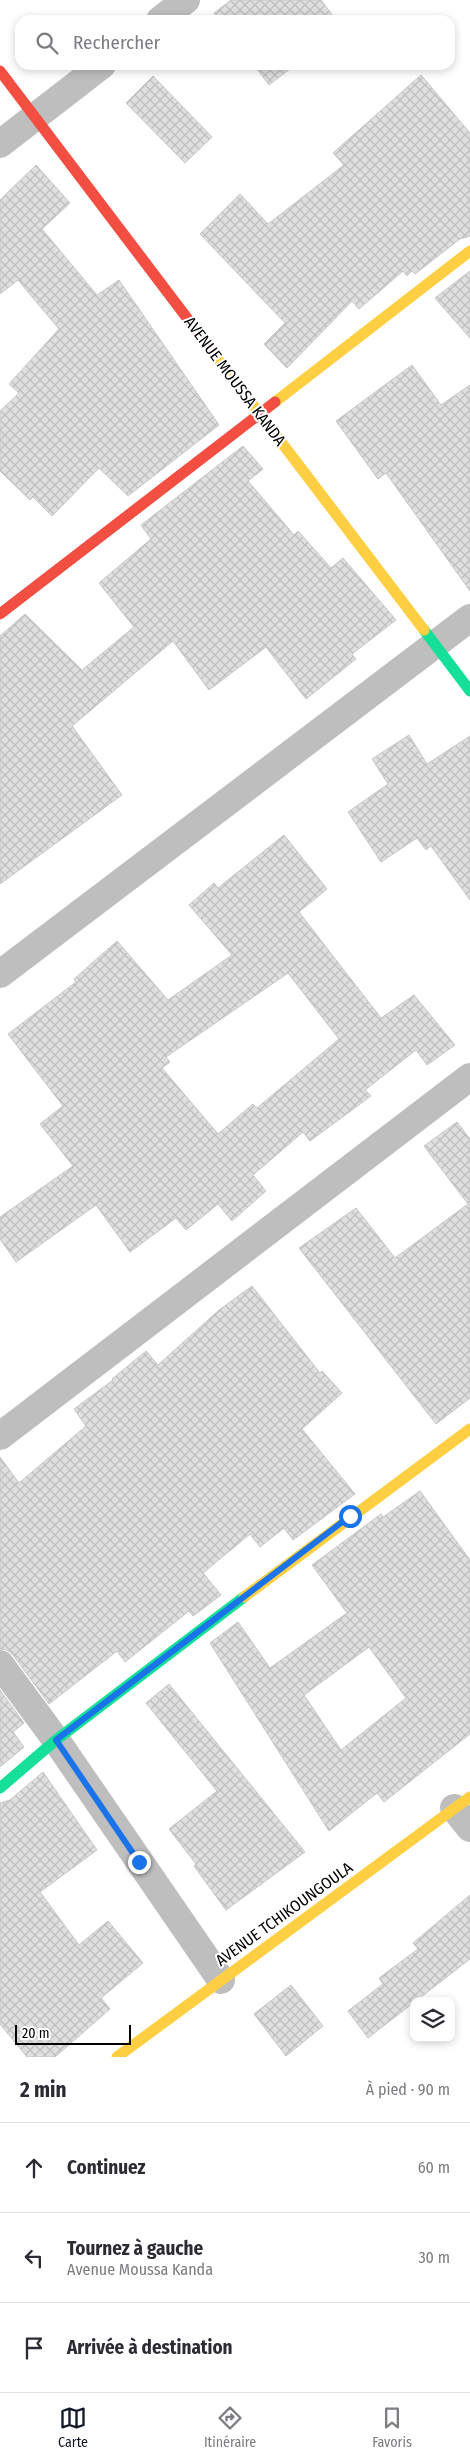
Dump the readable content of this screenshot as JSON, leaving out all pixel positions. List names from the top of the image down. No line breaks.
{"streets":{"street":["AVENUE MOUSSA KANDA","AVENUE TCHIKOUNGOULA"]},"scale_bar":"20 m","page":{"search":"Rechercher","scale":"20 m","heading":["2 min","À pied · 90 m"],"list":[["Continuez","60 m"],["Tournez à gauche","Avenue Moussa Kanda","30 m"],"Arrivée à destination"],"nav":["Carte","Itinéraire","Favoris"]}}
